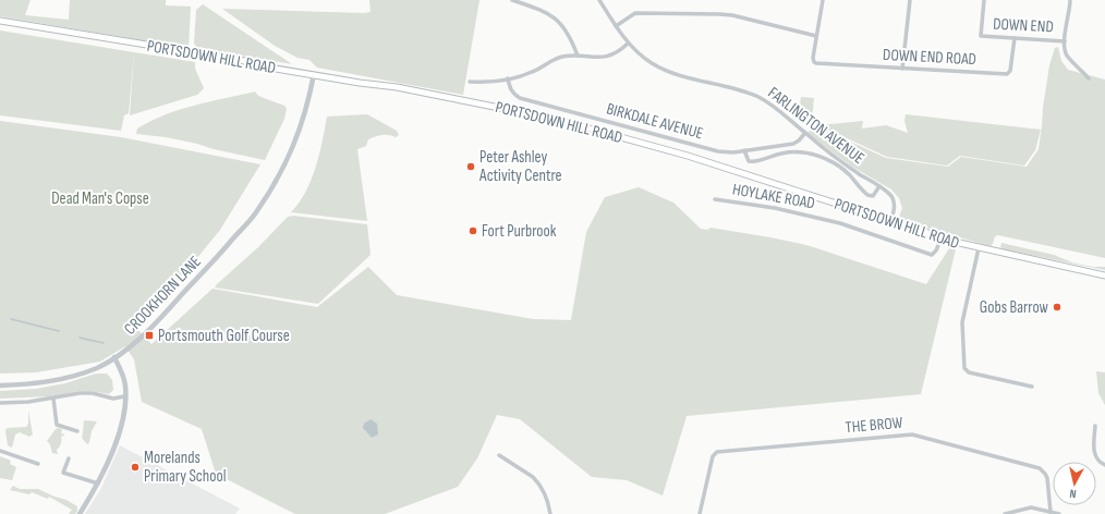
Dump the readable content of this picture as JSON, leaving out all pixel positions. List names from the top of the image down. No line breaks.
{"streets":{"main road":["PORTSDOWN HILL ROAD"],"street":["DOWN END","DOWN END ROAD","BIRKDALE AVENUE","FARLINGTON AVENUE","HOYLAKE ROAD","CROOKHORN LANE","THE BROW"]},"crossings":[["DOWN END","DOWN END ROAD"],["PORTSDOWN HILL ROAD","FARLINGTON AVENUE"],["PORTSDOWN HILL ROAD","HOYLAKE ROAD"],["PORTSDOWN HILL ROAD","CROOKHORN LANE"],["BIRKDALE AVENUE","FARLINGTON AVENUE"]],"parks":["Dead Man's Copse"],"places":{"other":["Peter Ashley Activity Centre","Fort Purbrook","Gobs Barrow","Morelands Primary School"],"transit":["Portsmouth Golf Course"]},"north":"bottom"}
